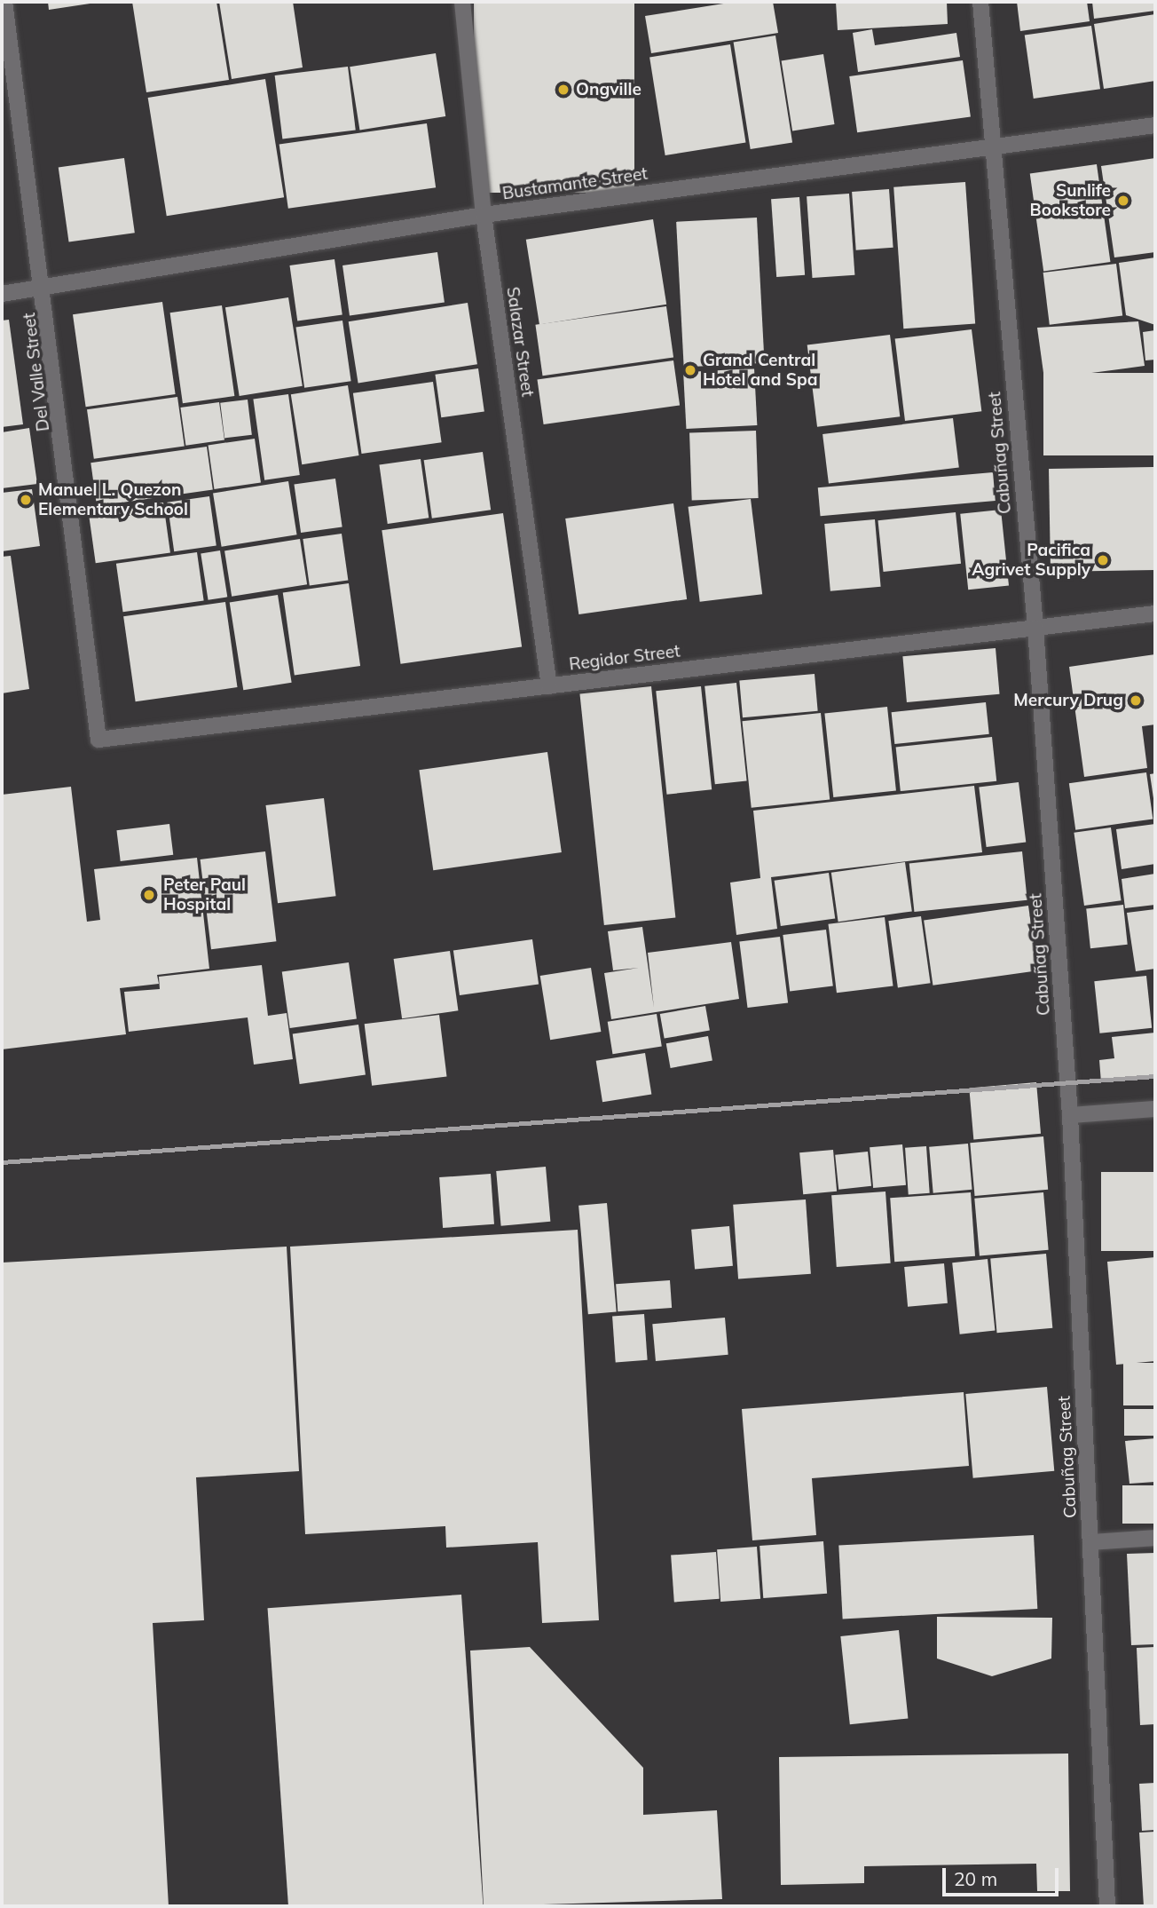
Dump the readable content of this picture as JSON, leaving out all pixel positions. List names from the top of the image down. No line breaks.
{"streets":{"street":["Bustamante Street","Salazar Street","Del Valle Street","Cabuñag Street","Regidor Street"]},"crossings":[["Bustamante Street","Salazar Street"],["Bustamante Street","Del Valle Street"],["Bustamante Street","Cabuñag Street"],["Salazar Street","Regidor Street"],["Del Valle Street","Regidor Street"],["Cabuñag Street","Regidor Street"]],"places":["Ongville","Sunlife Bookstore","Grand Central Hotel and Spa","Manuel L. Quezon Elementary School","Pacifica Agrivet Supply","Mercury Drug","Peter Paul Hospital"],"scale_bar":"20 m"}
